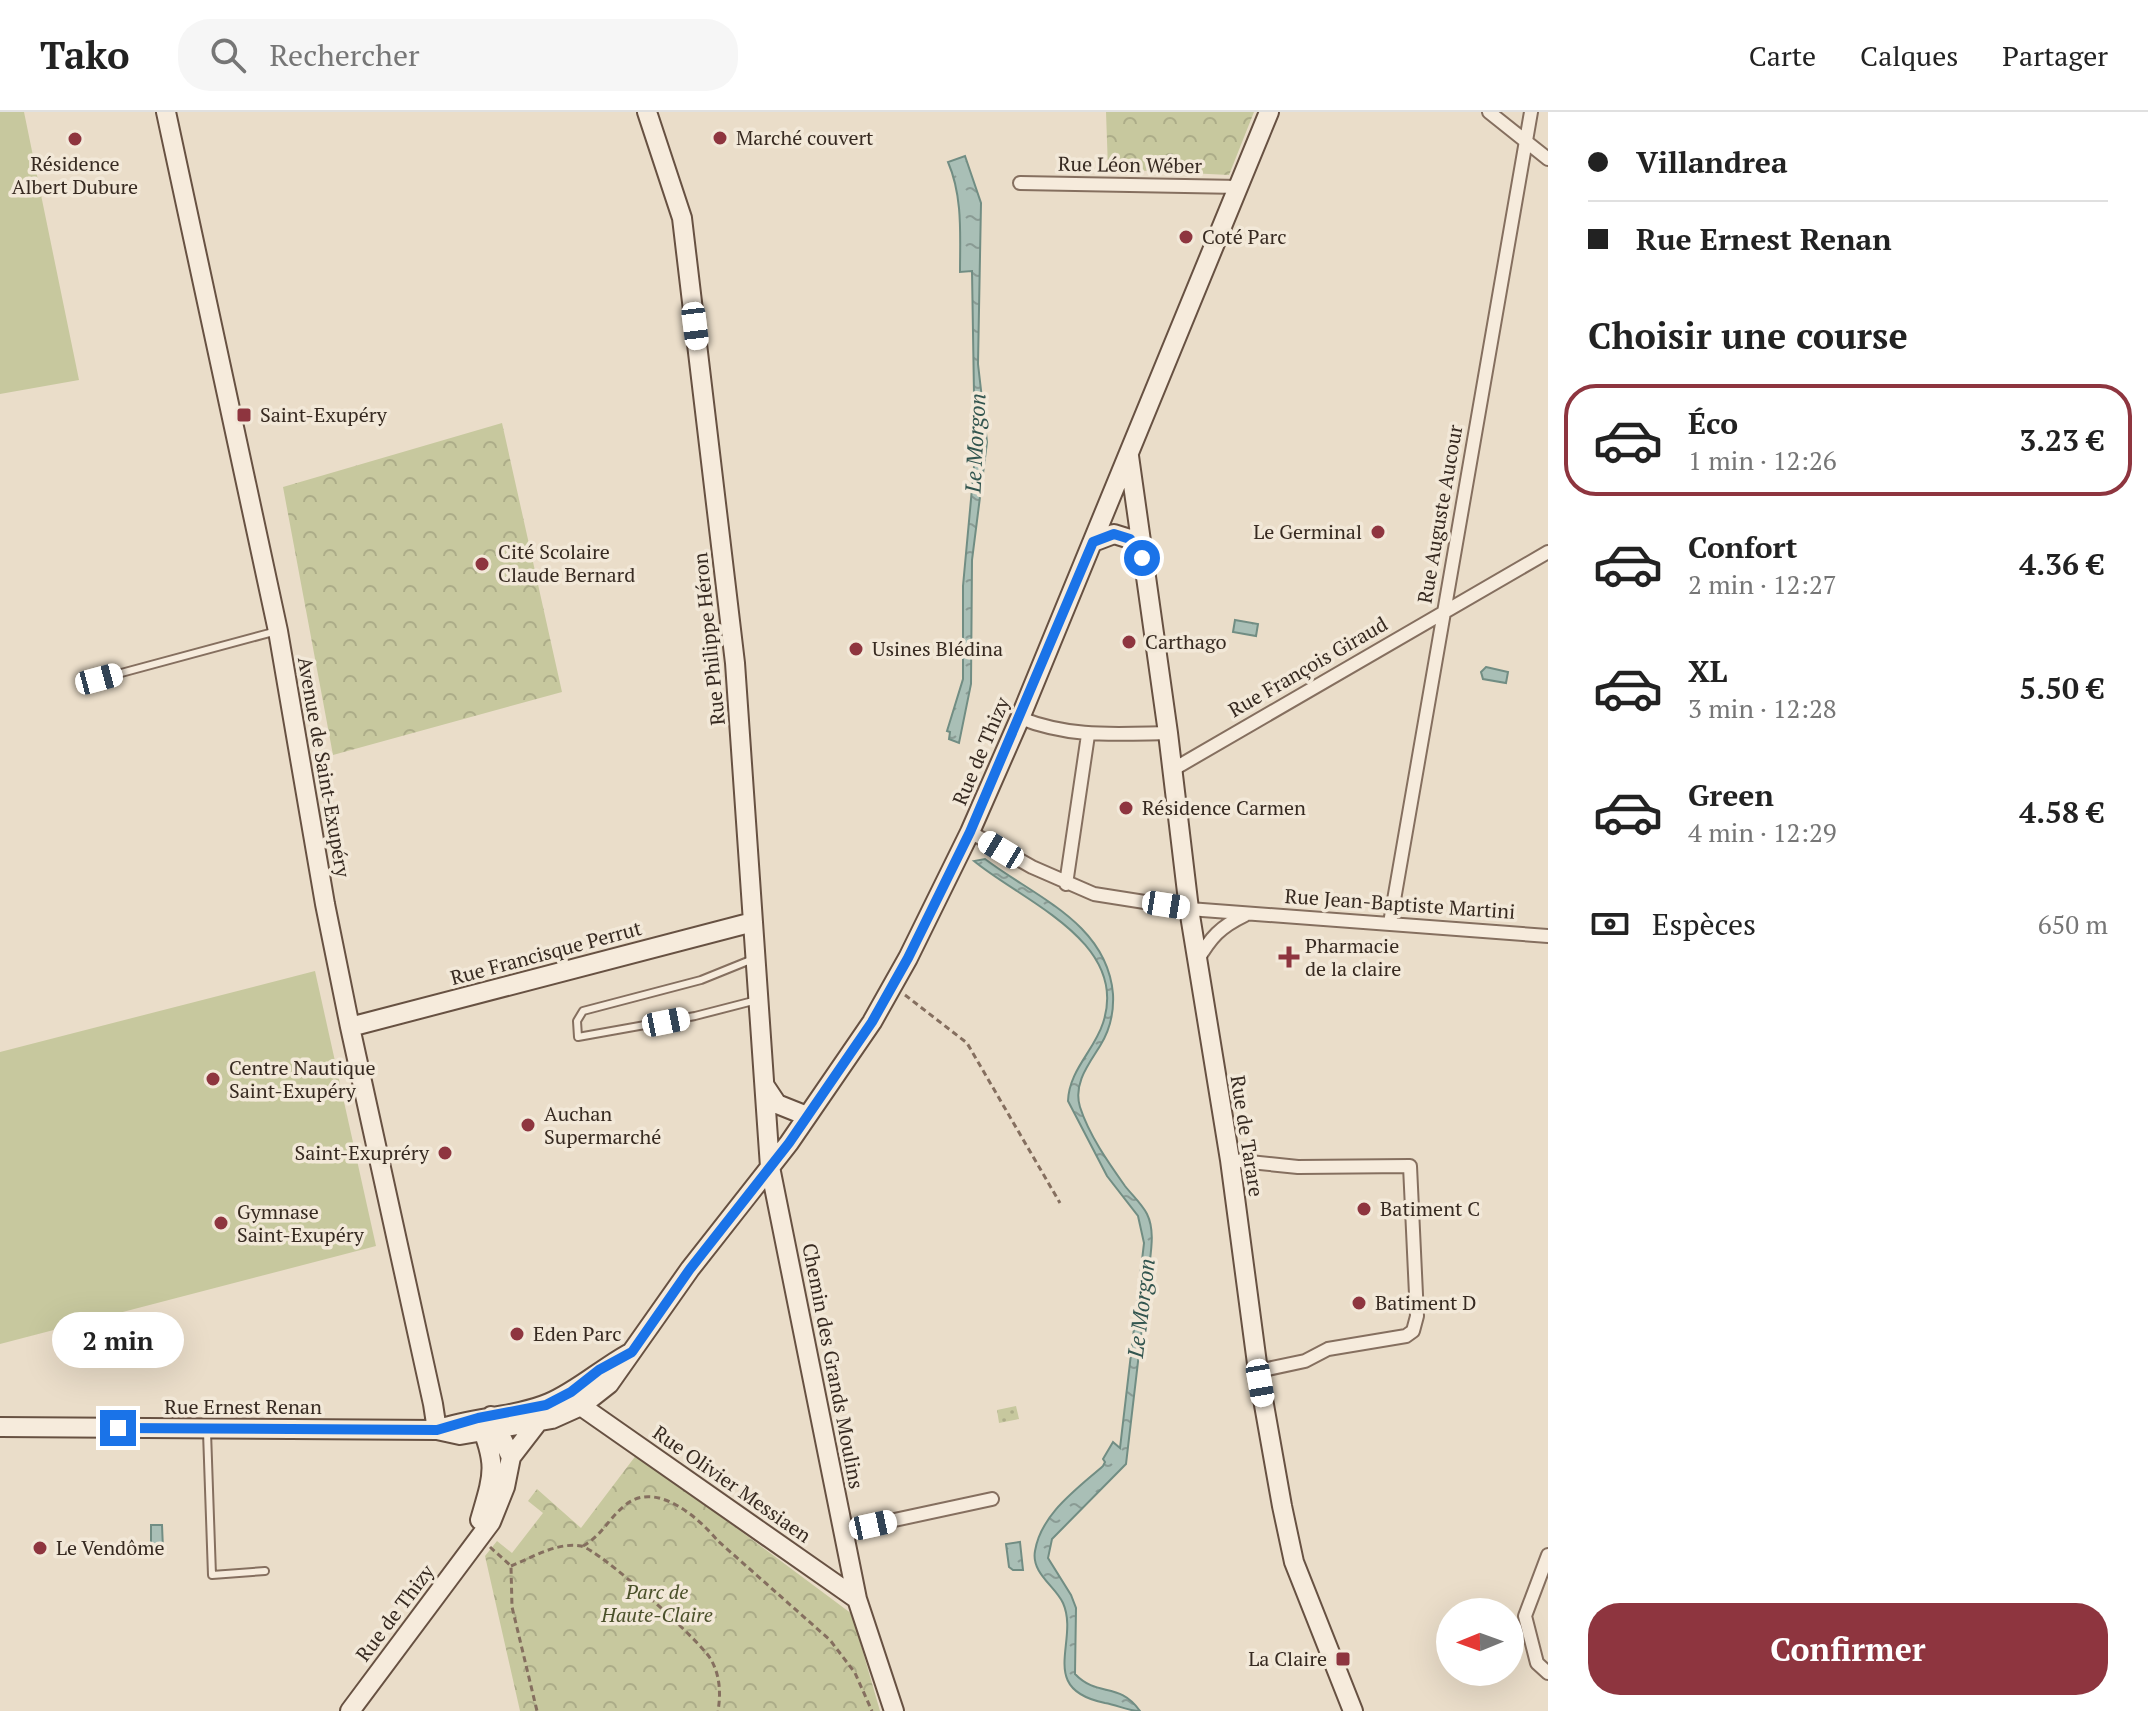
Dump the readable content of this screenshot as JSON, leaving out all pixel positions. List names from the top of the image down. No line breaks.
{"streets":{"main road":["Rue Philippe Héron","Rue de Thizy","Avenue de Saint-Exupéry","Rue Francisque Perrut","Rue de Tarare","Chemin des Grands Moulins","Rue Ernest Renan","Rue Olivier Messiaen"],"street":["Rue Léon Wéber","Rue Auguste Aucour","Rue François Giraud","Rue Jean-Baptiste Martini"]},"crossings":[["Rue Léon Wéber","Rue de Thizy"],["Rue Auguste Aucour","Rue François Giraud"],["Rue Auguste Aucour","Rue Jean-Baptiste Martini"],["Rue Philippe Héron","Rue de Thizy"],["Rue Philippe Héron","Rue Francisque Perrut"],["Rue Philippe Héron","Chemin des Grands Moulins"],["Rue François Giraud","Rue de Tarare"],["Rue de Thizy","Rue Jean-Baptiste Martini"],["Rue de Thizy","Rue de Tarare"],["Rue de Thizy","Chemin des Grands Moulins"],["Rue de Thizy","Rue Ernest Renan"],["Rue de Thizy","Rue Olivier Messiaen"],["Avenue de Saint-Exupéry","Rue Francisque Perrut"],["Avenue de Saint-Exupéry","Rue Ernest Renan"],["Rue Jean-Baptiste Martini","Rue de Tarare"],["Chemin des Grands Moulins","Rue Olivier Messiaen"]],"water":["Le Morgon"],"parks":["Parc de Haute-Claire"],"places":{"other":["Marché couvert","Résidence Albert Dubure","Coté Parc","Le Germinal","Cité Scolaire Claude Bernard","Carthago","Usines Blédina","Résidence Carmen","Centre Nautique Saint-Exupéry","Auchan Supermarché","Saint-Exupréry","Batiment C","Gymnase Saint-Exupéry","Batiment D","Eden Parc","Le Vendôme"],"transit":["Saint-Exupéry","La Claire"],"health":["Pharmacie de la claire"]},"north":"left","page":{"header":"Tako","search":"Rechercher","nav":["Carte","Calques","Partager"],"banner":["Villandrea","Rue Ernest Renan"],"heading":"Choisir une course","list":[{"name":"Éco","note":"1 min · 12:26","value":"3.23 €"},{"name":"Confort","note":"2 min · 12:27","value":"4.36 €"},{"name":"XL","note":"3 min · 12:28","value":"5.50 €"},{"name":"Green","note":"4 min · 12:29","value":"4.58 €"}],"pay":["Espèces","650 m"],"bubble":"2 min","buttons":"Confirmer"}}
